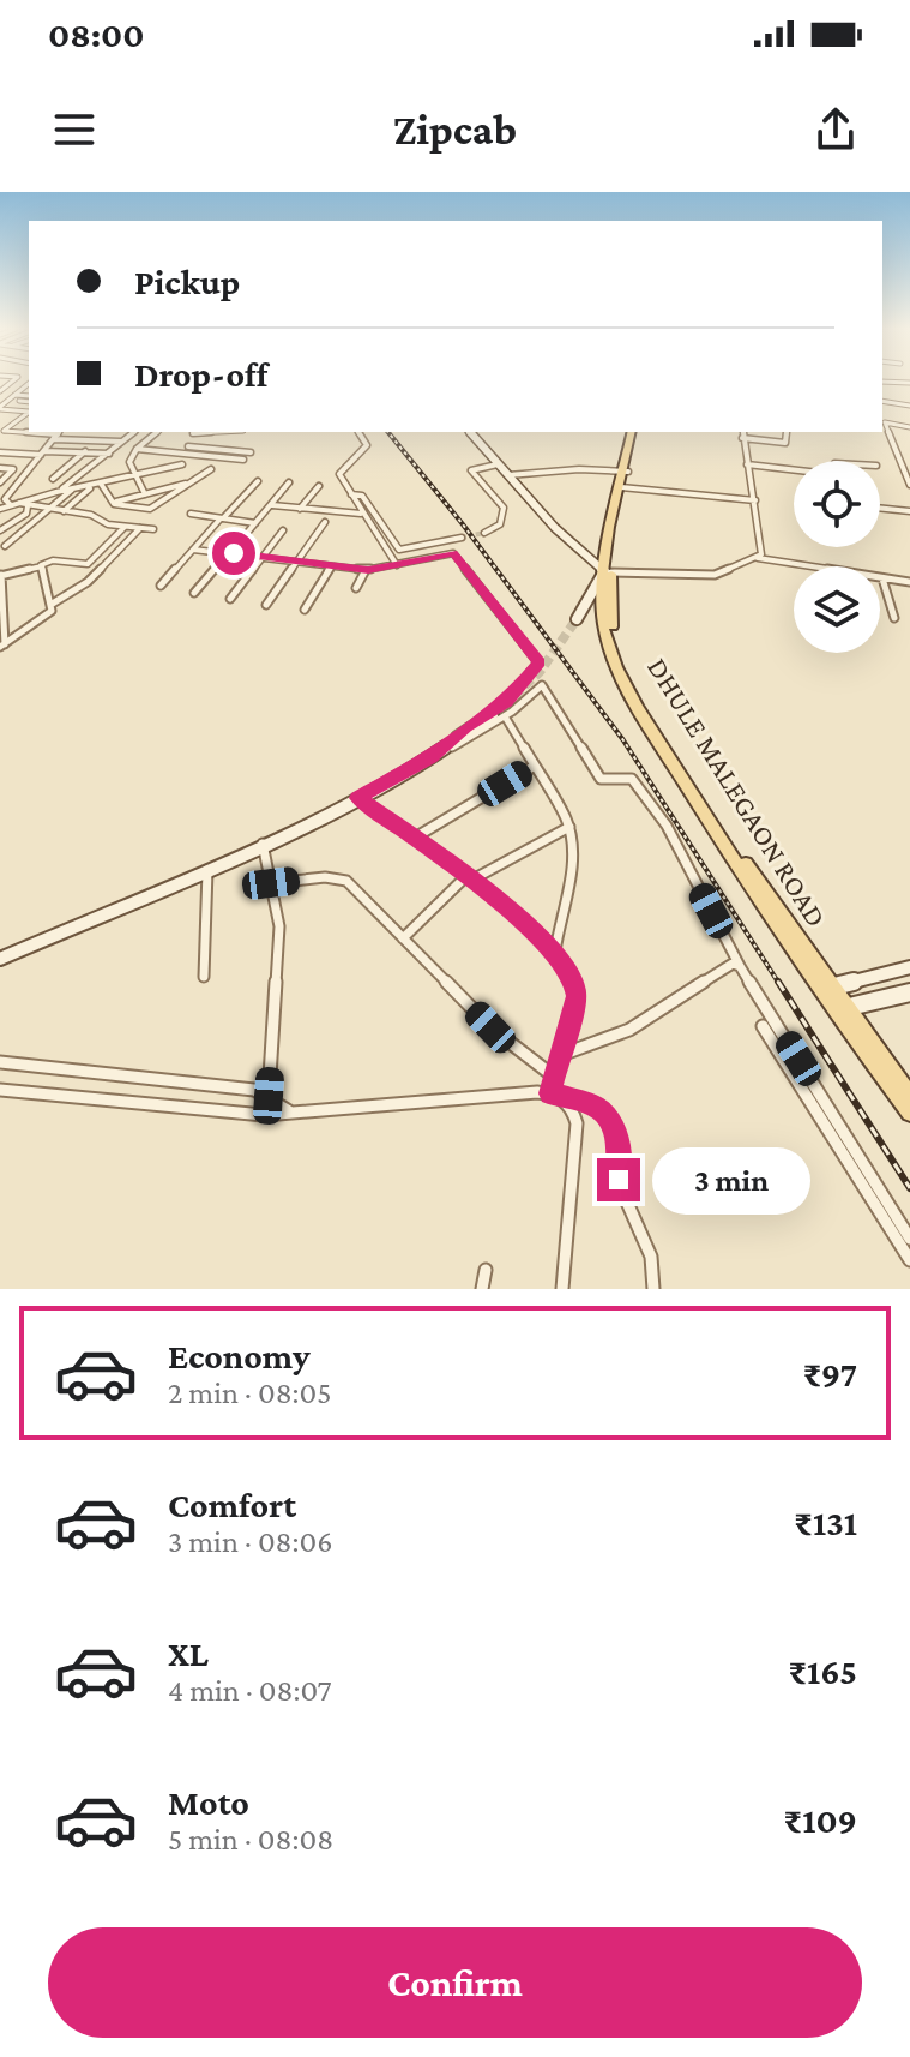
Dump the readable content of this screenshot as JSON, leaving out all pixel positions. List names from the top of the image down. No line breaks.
{"streets":{"main road":["DHULE MALEGAON ROAD"]},"page":{"status":"08:00","header":"Zipcab","banner":["Pickup","Drop-off"],"bubble":"3 min","list":[{"name":"Economy","note":"2 min · 08:05","value":"₹97"},{"name":"Comfort","note":"3 min · 08:06","value":"₹131"},{"name":"XL","note":"4 min · 08:07","value":"₹165"},{"name":"Moto","note":"5 min · 08:08","value":"₹109"}],"buttons":"Confirm"}}
